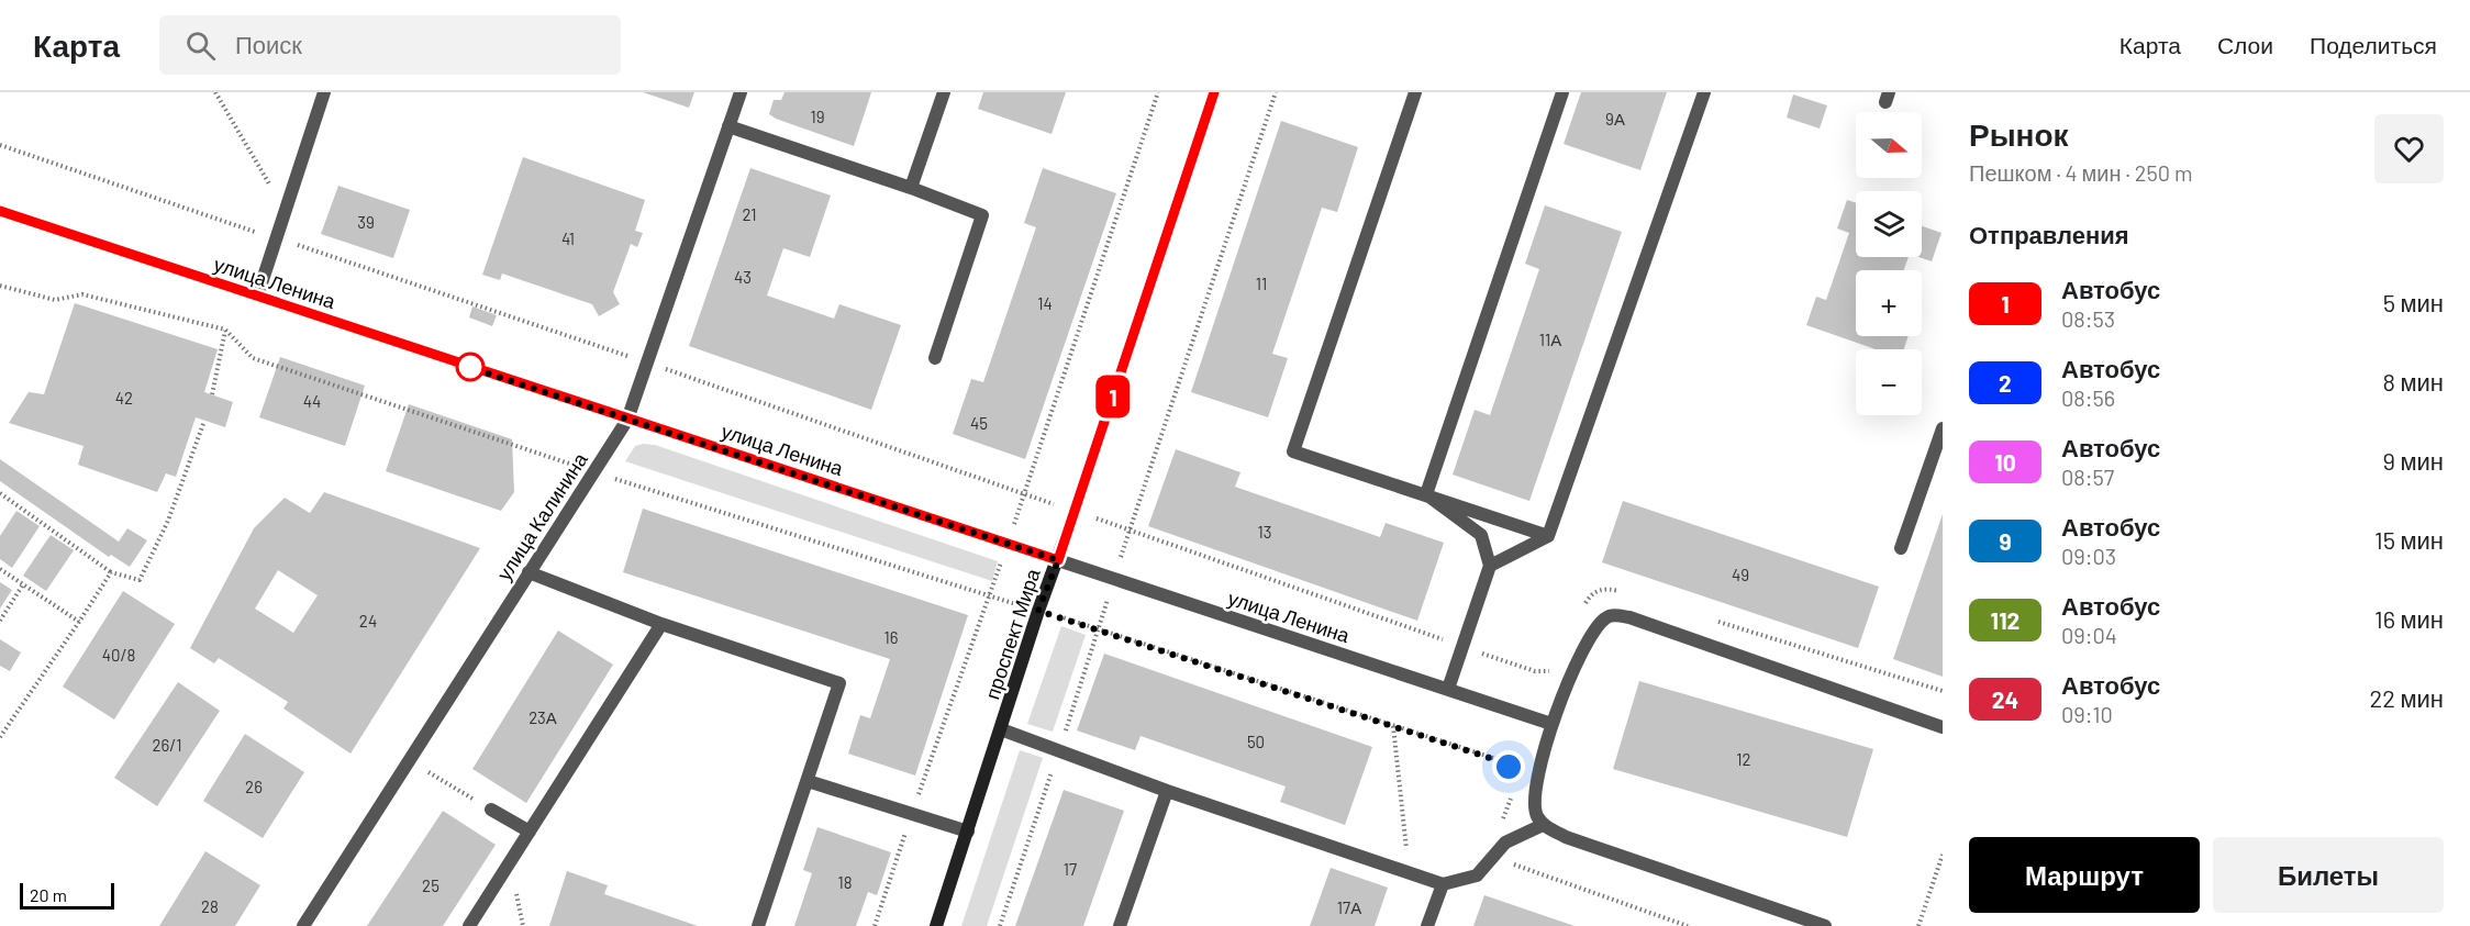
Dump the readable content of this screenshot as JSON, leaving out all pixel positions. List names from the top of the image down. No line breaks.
{"streets":{"main road":["улица Ленина","проспект Мира"],"street":["улица Калинина"]},"crossings":[["улица Ленина","улица Калинина"],["улица Ленина","проспект Мира"]],"lines":["bus line 1"],"house_numbers":["19","9А","21","39","41","43","11","14","11А","42","44","45","13","49","24","16","40/8","23А","50","26/1","12","26","17","18","25","28","17А"],"scale_bar":"20 m","north":"right","page":{"header":"Карта","search":"Поиск","nav":["Карта","Слои","Поделиться"],"on_map":"1","heading":[["Рынок","Пешком · 4 мин · 250 m"],"Отправления"],"map_buttons":["+","−"],"list":[{"mark":"1","name":"Автобус","note":"08:53","value":"5 мин"},{"mark":"2","name":"Автобус","note":"08:56","value":"8 мин"},{"mark":"10","name":"Автобус","note":"08:57","value":"9 мин"},{"mark":"9","name":"Автобус","note":"09:03","value":"15 мин"},{"mark":"112","name":"Автобус","note":"09:04","value":"16 мин"},{"mark":"24","name":"Автобус","note":"09:10","value":"22 мин"}],"buttons":["Маршрут","Билеты"],"scale":"20 m"}}
